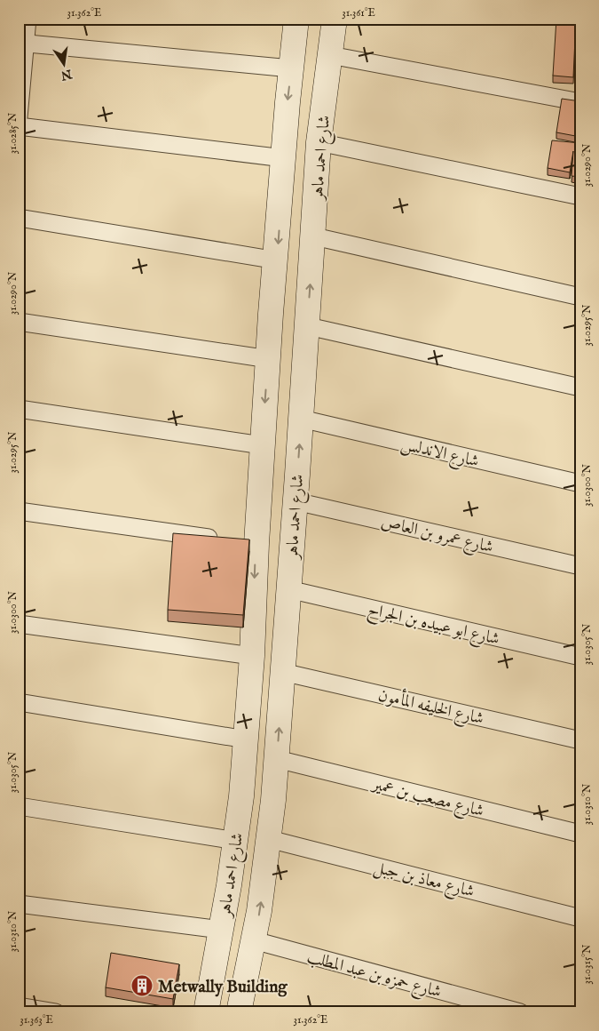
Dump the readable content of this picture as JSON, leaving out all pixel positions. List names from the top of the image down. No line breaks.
{"streets":{"main road":["شارع احمد ماهر"],"street":["شارع الاندلس","شارع عمرو بن العاص","شارع ابو عبيده بن الجراح","شارع الخليفه المأمون","شارع مصعب بن عمير","شارع معاذ بن جبل","شارع حمزه بن عبد المطلب"]},"crossings":[["شارع احمد ماهر","شارع الاندلس"],["شارع احمد ماهر","شارع عمرو بن العاص"],["شارع احمد ماهر","شارع ابو عبيده بن الجراح"],["شارع احمد ماهر","شارع الخليفه المأمون"],["شارع احمد ماهر","شارع مصعب بن عمير"],["شارع احمد ماهر","شارع معاذ بن جبل"],["شارع احمد ماهر","شارع حمزه بن عبد المطلب"]],"places":{"building":["Metwally Building"]},"north":"bottom","coordinates":["31.362°E","31.361°E","31.0285°N","31.0290°N","31.0295°N","31.0300°N","31.0305°N","31.0310°N","31.0315°N","31.363°E"]}
